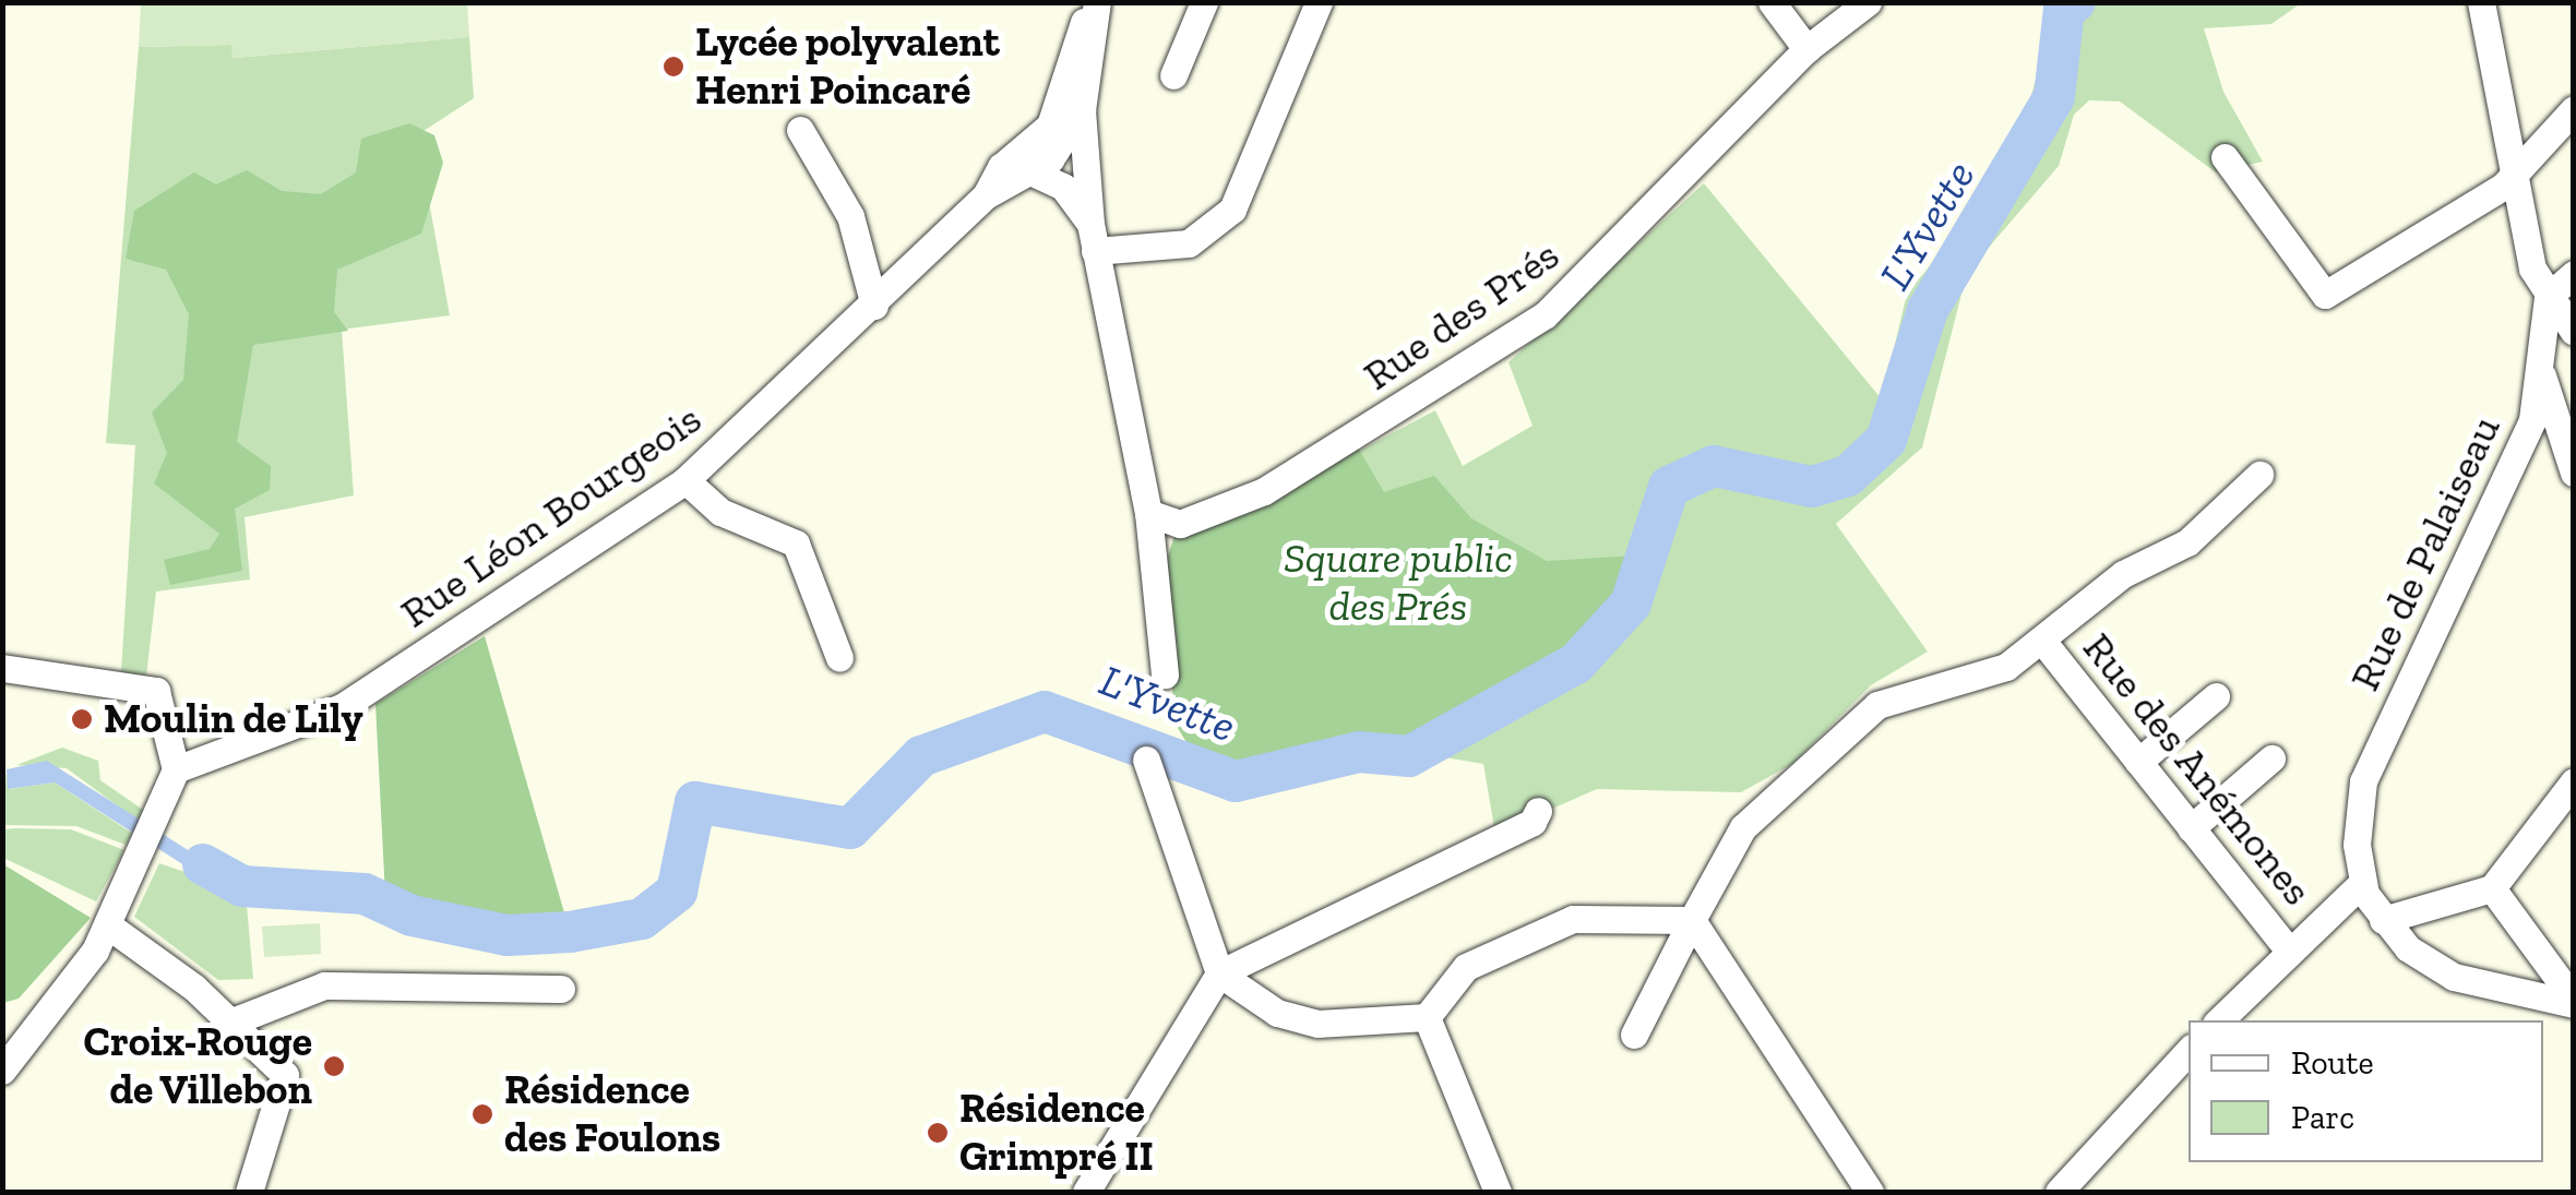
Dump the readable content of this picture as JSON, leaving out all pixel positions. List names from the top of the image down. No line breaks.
{"streets":{"street":["Rue des Prés","Rue Léon Bourgeois","Rue de Palaiseau","Rue des Anémones"]},"water":["L'Yvette"],"parks":["Square public des Prés"],"places":["Lycée polyvalent Henri Poincaré","Moulin de Lily","Croix-Rouge de Villebon","Résidence des Foulons","Résidence Grimpré II"],"legend":["Route","Parc"]}
